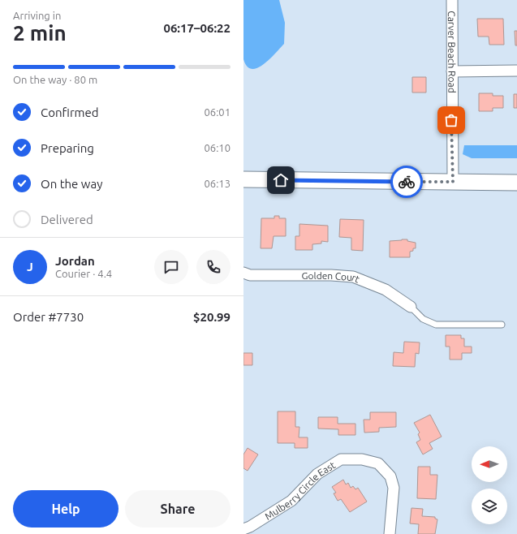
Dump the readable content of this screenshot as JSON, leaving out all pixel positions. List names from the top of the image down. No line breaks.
{"streets":{"street":["Carver Beach Road","Golden Court","Mulberry Circle East"]},"north":"left","page":{"heading":["2 min","Arriving in","06:17–06:22"],"panel":["Jordan","Courier · 4.4","Order #7730","$20.99"],"bar":"On the way · 80 m","list":[["Confirmed","06:01"],["Preparing","06:10"],["On the way","06:13"],"Delivered"],"round":"J","buttons":["Help","Share"]}}
